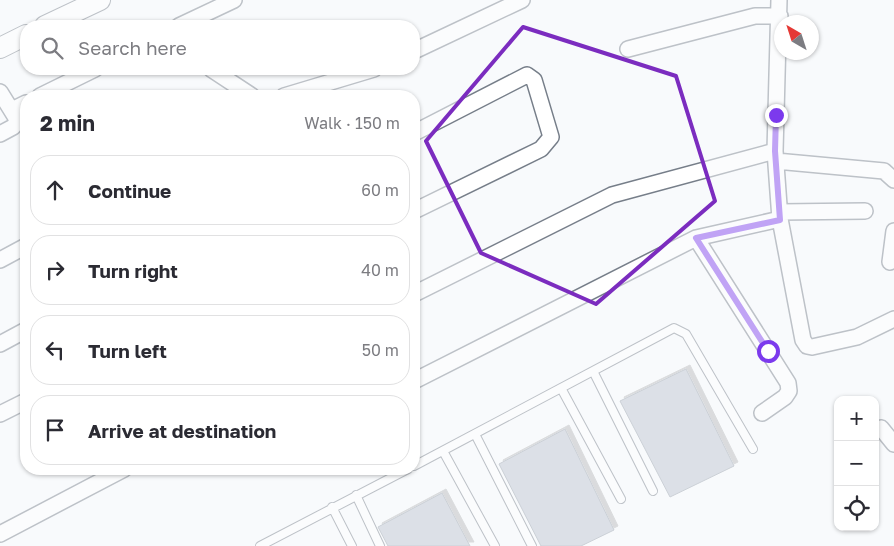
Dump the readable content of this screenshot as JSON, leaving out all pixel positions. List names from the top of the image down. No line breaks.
{"north":"top left","page":{"search":"Search here","heading":["2 min","Walk · 150 m"],"list":[["Continue","60 m"],["Turn right","40 m"],["Turn left","50 m"],"Arrive at destination"],"map_buttons":["+","−"]}}
